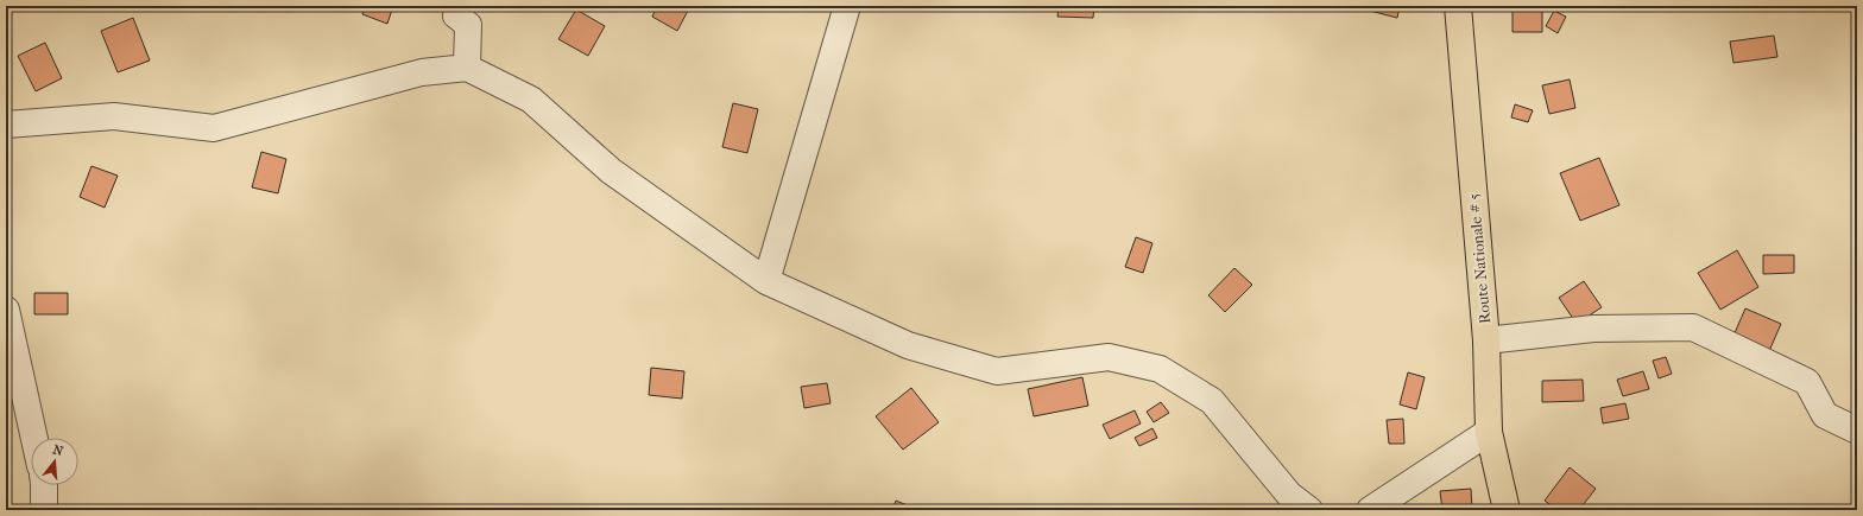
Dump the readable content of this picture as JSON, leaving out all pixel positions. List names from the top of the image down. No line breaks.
{"streets":{"main road":["Route Nationale # 5"]},"north":"top"}
